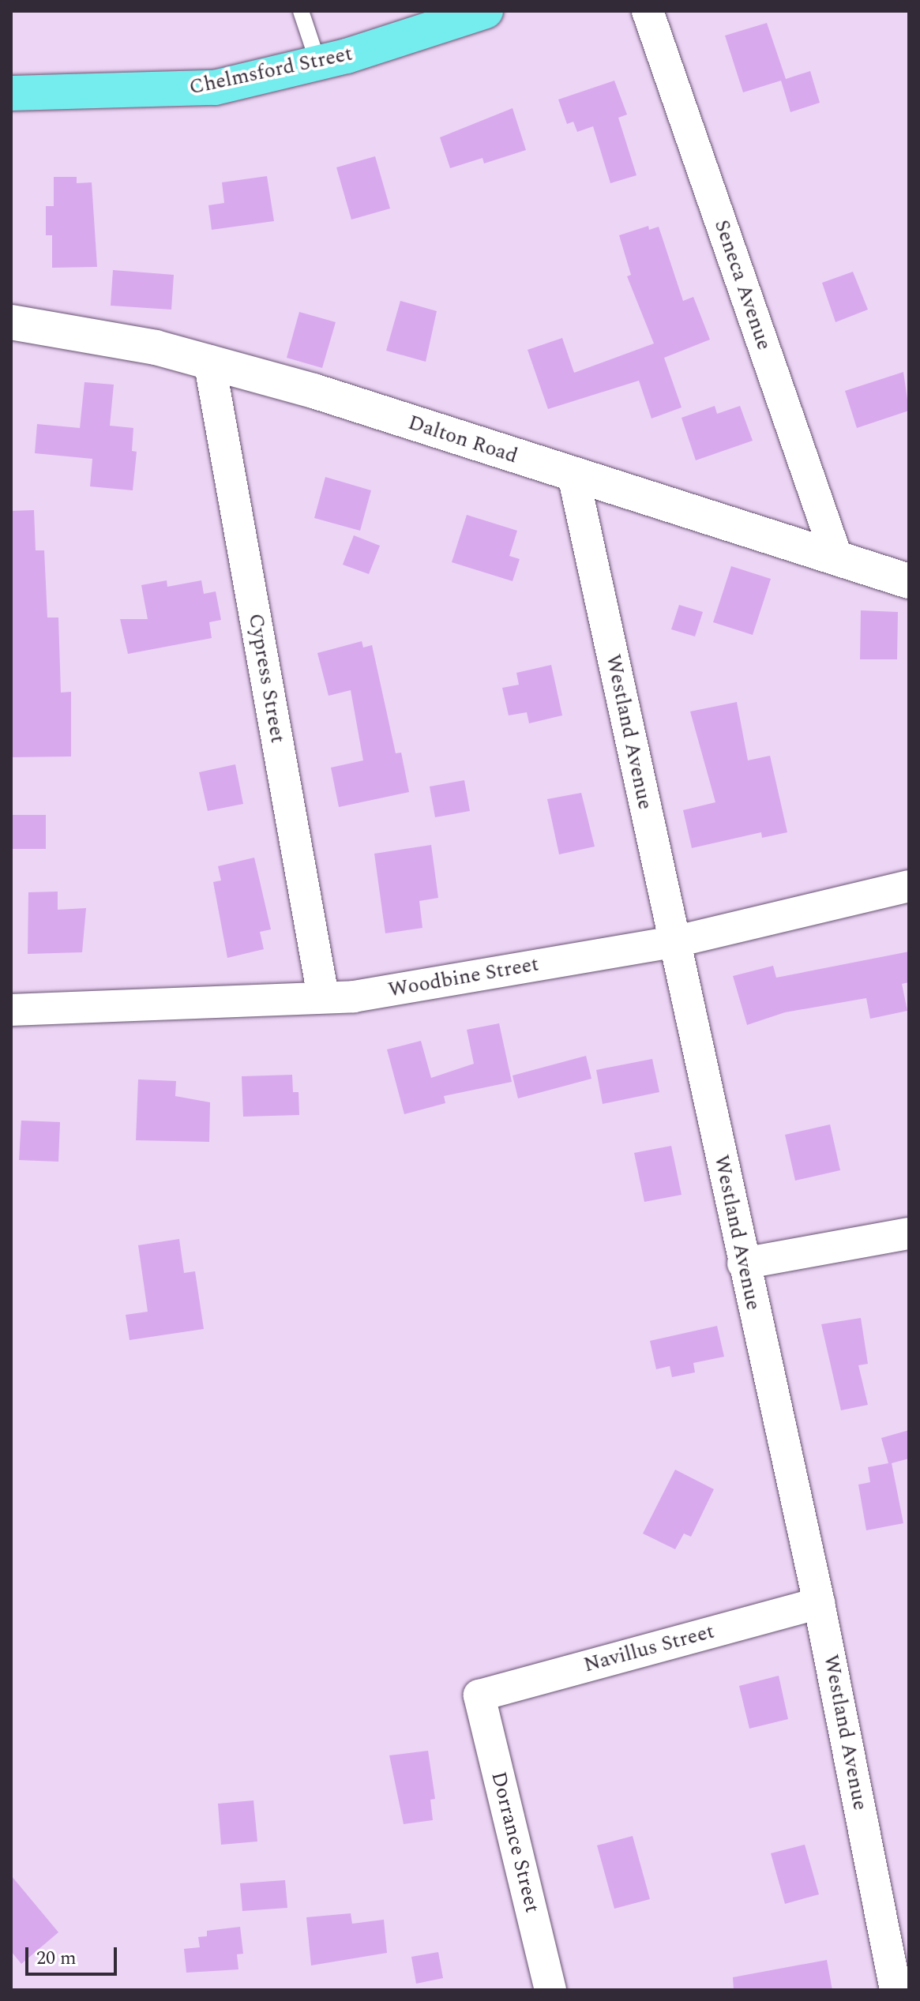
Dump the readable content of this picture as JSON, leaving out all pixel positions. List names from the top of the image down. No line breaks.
{"streets":{"main road":["Chelmsford Street"],"street":["Seneca Avenue","Dalton Road","Cypress Street","Westland Avenue","Woodbine Street","Navillus Street","Dorrance Street"]},"crossings":[["Seneca Avenue","Dalton Road"],["Dalton Road","Cypress Street"],["Dalton Road","Westland Avenue"],["Cypress Street","Woodbine Street"],["Westland Avenue","Woodbine Street"],["Westland Avenue","Navillus Street"],["Navillus Street","Dorrance Street"]],"scale_bar":"20 m"}
